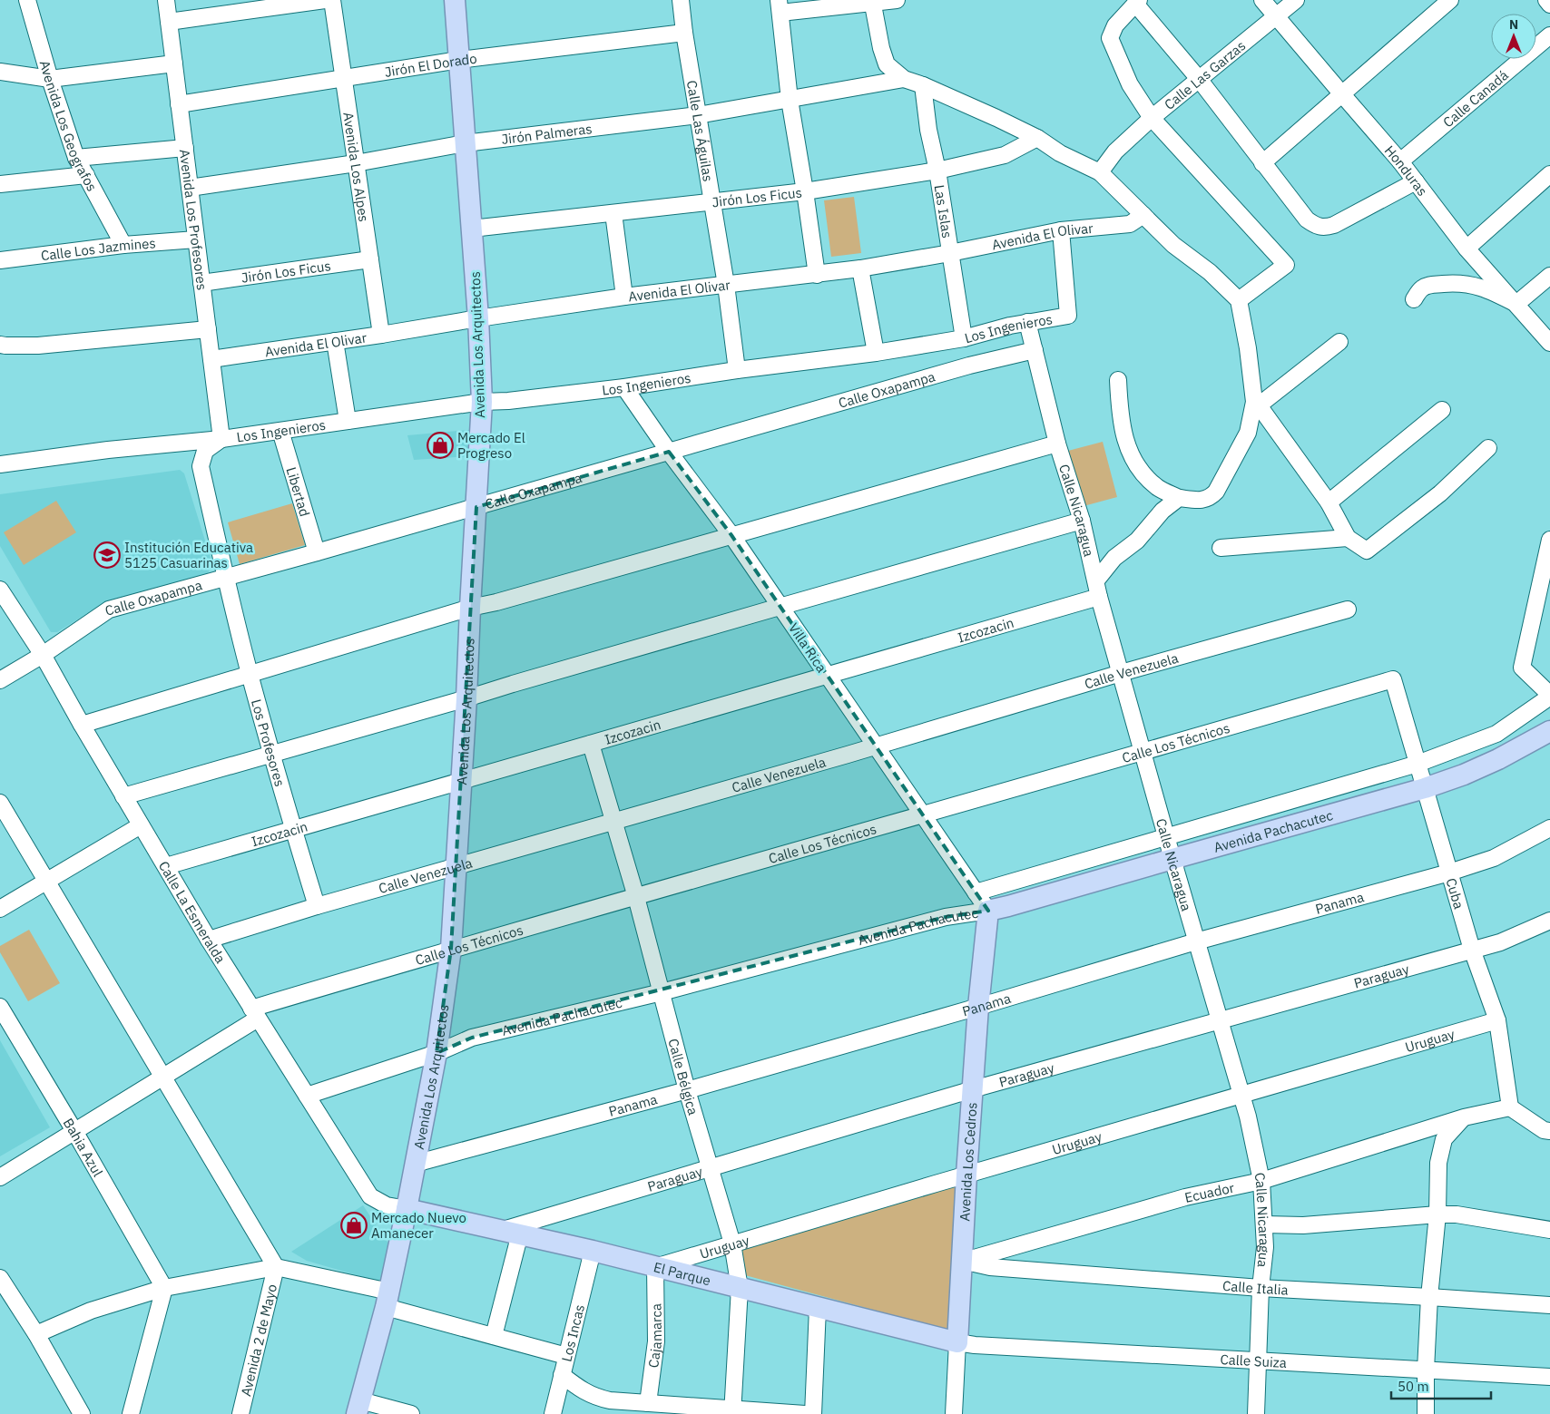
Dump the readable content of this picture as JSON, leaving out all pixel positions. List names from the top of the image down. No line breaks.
{"streets":{"main road":["Avenida Los Arquitectos","Avenida Pachacutec","Avenida Los Cedros","El Parque"],"street":["Jirón El Dorado","Calle Las Garzas","Calle Canadá","Avenida Los Geografos","Calle Las Águilas","Jirón Palmeras","Avenida Los Alpes","Honduras","Jirón Los Ficus","Las Islas","Avenida Los Profesores","Avenida El Olivar","Calle Los Jazmines","Los Ingenieros","Calle Oxapampa","Libertad","Calle Nicaragua","Izcozacin","Villa Rica","Calle Venezuela","Los Profesores","Calle Los Técnicos","Cuba","Panama","Calle La Esmeralda","Paraguay","Uruguay","Calle Bélgica","Bahia Azul","Ecuador","Calle Italia","Los Incas","Cajamarca","Avenida 2 de Mayo","Calle Suiza"]},"crossings":[["Jirón El Dorado","Calle Las Águilas"],["Jirón El Dorado","Avenida Los Alpes"],["Jirón El Dorado","Avenida Los Profesores"],["Jirón El Dorado","Avenida Los Arquitectos"],["Calle Las Garzas","Honduras"],["Calle Canadá","Honduras"],["Avenida Los Geografos","Calle Los Jazmines"],["Calle Las Águilas","Jirón Palmeras"],["Calle Las Águilas","Jirón Los Ficus"],["Calle Las Águilas","Avenida El Olivar"],["Calle Las Águilas","Los Ingenieros"],["Jirón Palmeras","Avenida Los Alpes"],["Jirón Palmeras","Avenida Los Profesores"],["Jirón Palmeras","Avenida Los Arquitectos"],["Avenida Los Alpes","Jirón Los Ficus"],["Avenida Los Alpes","Avenida El Olivar"],["Jirón Los Ficus","Las Islas"],["Jirón Los Ficus","Avenida Los Profesores"],["Jirón Los Ficus","Avenida Los Arquitectos"],["Las Islas","Avenida El Olivar"],["Las Islas","Los Ingenieros"],["Avenida Los Profesores","Avenida El Olivar"],["Avenida Los Profesores","Calle Los Jazmines"],["Avenida Los Profesores","Los Ingenieros"],["Avenida Los Profesores","Los Profesores"],["Avenida El Olivar","Los Ingenieros"],["Avenida El Olivar","Avenida Los Arquitectos"],["Los Ingenieros","Avenida Los Arquitectos"],["Los Ingenieros","Libertad"],["Los Ingenieros","Calle Nicaragua"],["Los Ingenieros","Villa Rica"],["Los Ingenieros","Los Profesores"],["Avenida Los Arquitectos","Calle Oxapampa"],["Avenida Los Arquitectos","Izcozacin"],["Avenida Los Arquitectos","Calle Venezuela"],["Avenida Los Arquitectos","Calle Los Técnicos"],["Avenida Los Arquitectos","Avenida Pachacutec"],["Avenida Los Arquitectos","Panama"],["Avenida Los Arquitectos","Calle La Esmeralda"],["Avenida Los Arquitectos","El Parque"],["Calle Oxapampa","Libertad"],["Calle Oxapampa","Calle Nicaragua"],["Calle Oxapampa","Villa Rica"],["Calle Oxapampa","Los Profesores"],["Calle Oxapampa","Calle La Esmeralda"],["Calle Nicaragua","Izcozacin"],["Calle Nicaragua","Calle Venezuela"],["Calle Nicaragua","Calle Los Técnicos"],["Calle Nicaragua","Avenida Pachacutec"],["Calle Nicaragua","Panama"],["Calle Nicaragua","Paraguay"],["Calle Nicaragua","Uruguay"],["Calle Nicaragua","Ecuador"],["Calle Nicaragua","Calle Italia"],["Calle Nicaragua","Calle Suiza"],["Izcozacin","Villa Rica"],["Izcozacin","Los Profesores"],["Izcozacin","Calle La Esmeralda"],["Izcozacin","Calle Bélgica"],["Villa Rica","Calle Venezuela"],["Villa Rica","Calle Los Técnicos"],["Villa Rica","Avenida Pachacutec"],["Villa Rica","Avenida Los Cedros"],["Calle Venezuela","Los Profesores"],["Calle Venezuela","Calle La Esmeralda"],["Calle Venezuela","Calle Bélgica"],["Calle Los Técnicos","Cuba"],["Calle Los Técnicos","Calle La Esmeralda"],["Calle Los Técnicos","Calle Bélgica"],["Calle Los Técnicos","Bahia Azul"],["Avenida Pachacutec","Cuba"],["Avenida Pachacutec","Calle La Esmeralda"],["Avenida Pachacutec","Calle Bélgica"],["Avenida Pachacutec","Avenida Los Cedros"],["Cuba","Panama"],["Cuba","Paraguay"],["Cuba","Uruguay"],["Cuba","Ecuador"],["Panama","Calle Bélgica"],["Panama","Avenida Los Cedros"],["Calle La Esmeralda","El Parque"],["Paraguay","Calle Bélgica"],["Paraguay","Avenida Los Cedros"],["Paraguay","El Parque"],["Uruguay","Calle Bélgica"],["Uruguay","Avenida Los Cedros"],["Uruguay","El Parque"],["Uruguay","Cajamarca"],["Calle Bélgica","El Parque"],["Avenida Los Cedros","Ecuador"],["Avenida Los Cedros","El Parque"],["Avenida Los Cedros","Calle Italia"],["Avenida Los Cedros","Calle Suiza"],["Ecuador","Calle Italia"],["El Parque","Los Incas"],["El Parque","Cajamarca"],["El Parque","Calle Suiza"]],"places":{"shop":["Mercado El Progreso","Mercado Nuevo Amanecer"],"school or university":["Institución Educativa 5125 Casuarinas"]},"scale_bar":"50 m","north":"top"}
